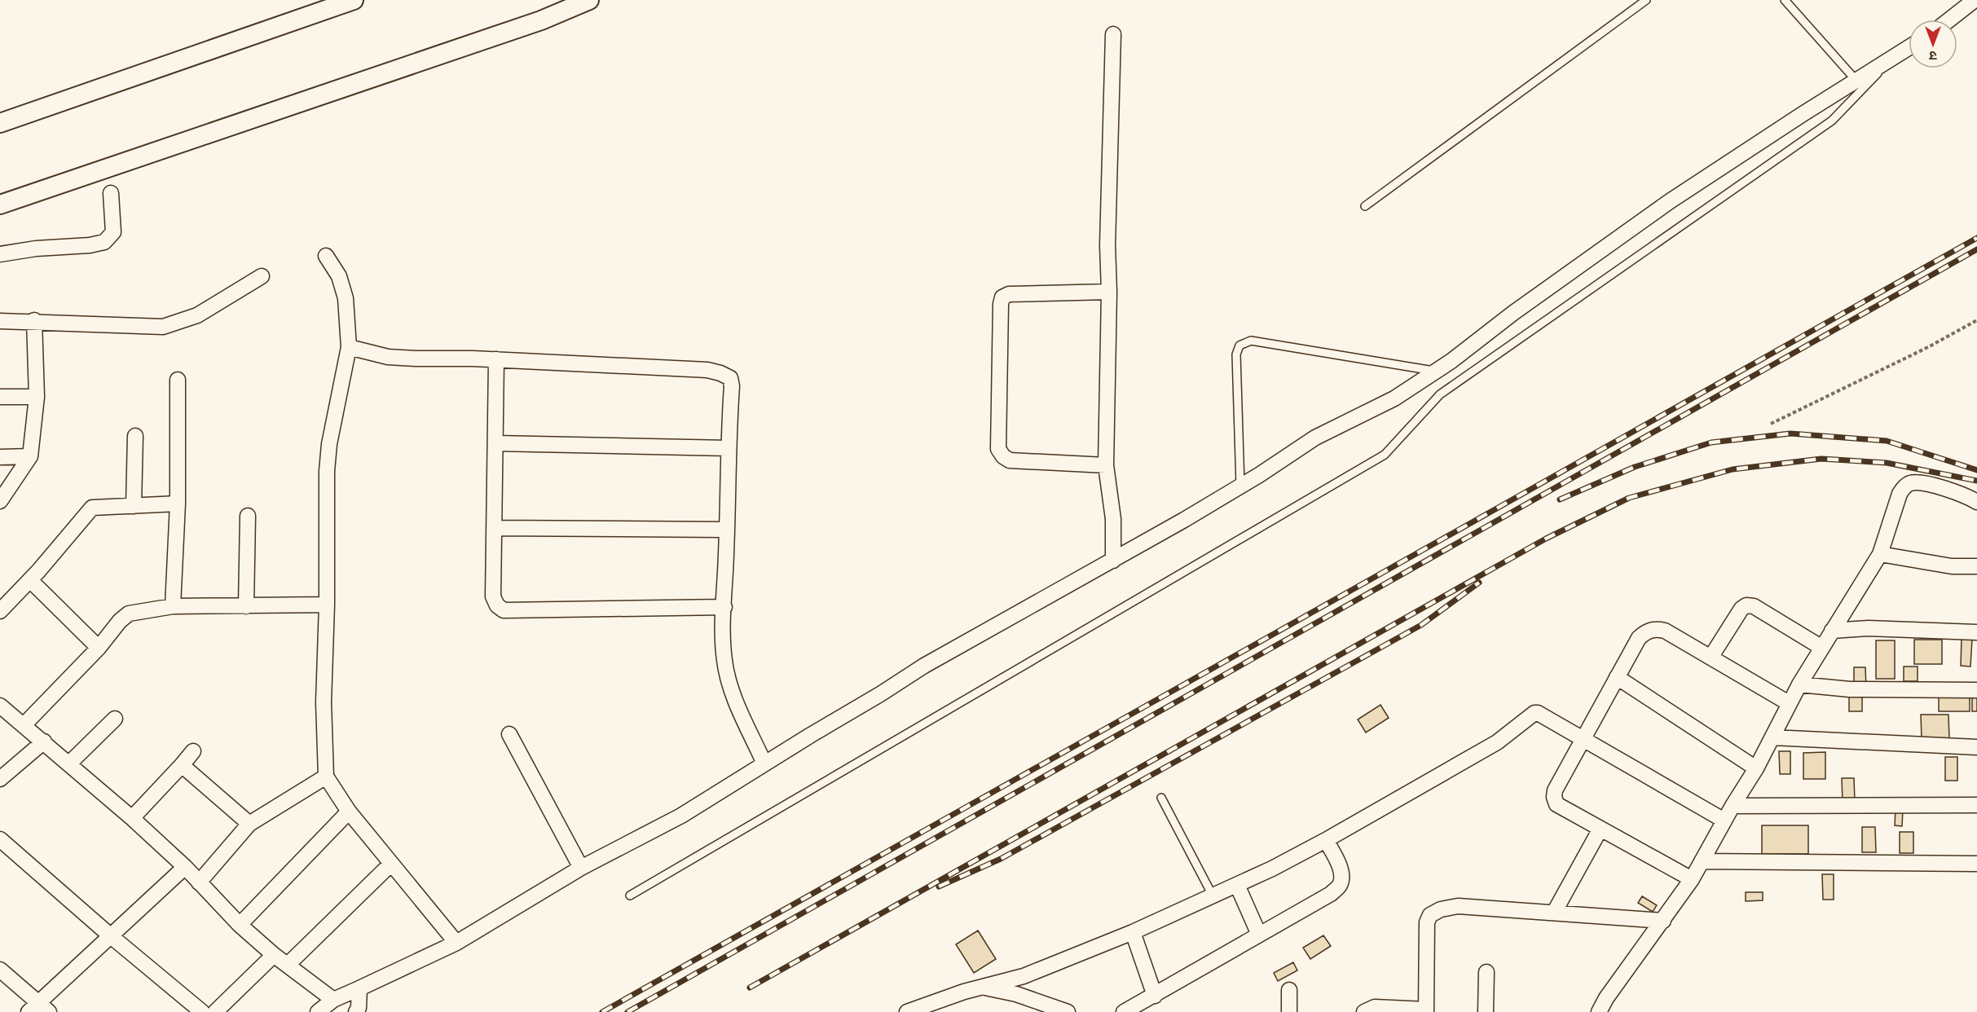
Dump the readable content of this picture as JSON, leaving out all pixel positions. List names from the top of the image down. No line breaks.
{"north":"bottom"}
